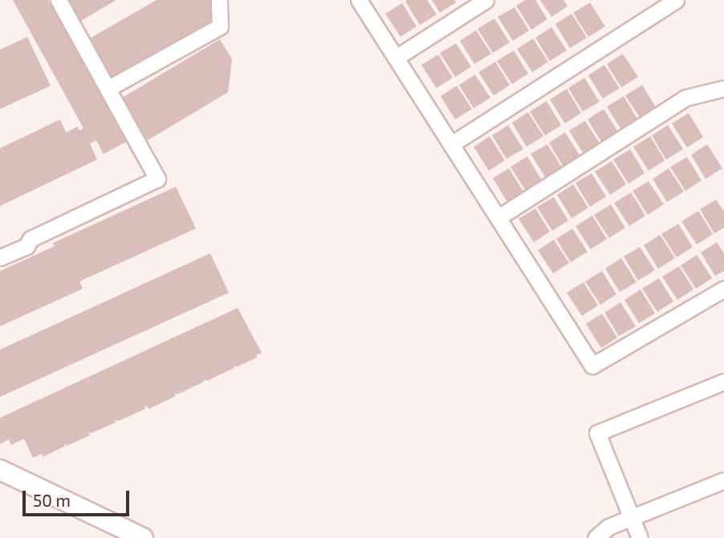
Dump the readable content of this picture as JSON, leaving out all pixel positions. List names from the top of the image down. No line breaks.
{"scale_bar":"50 m"}
